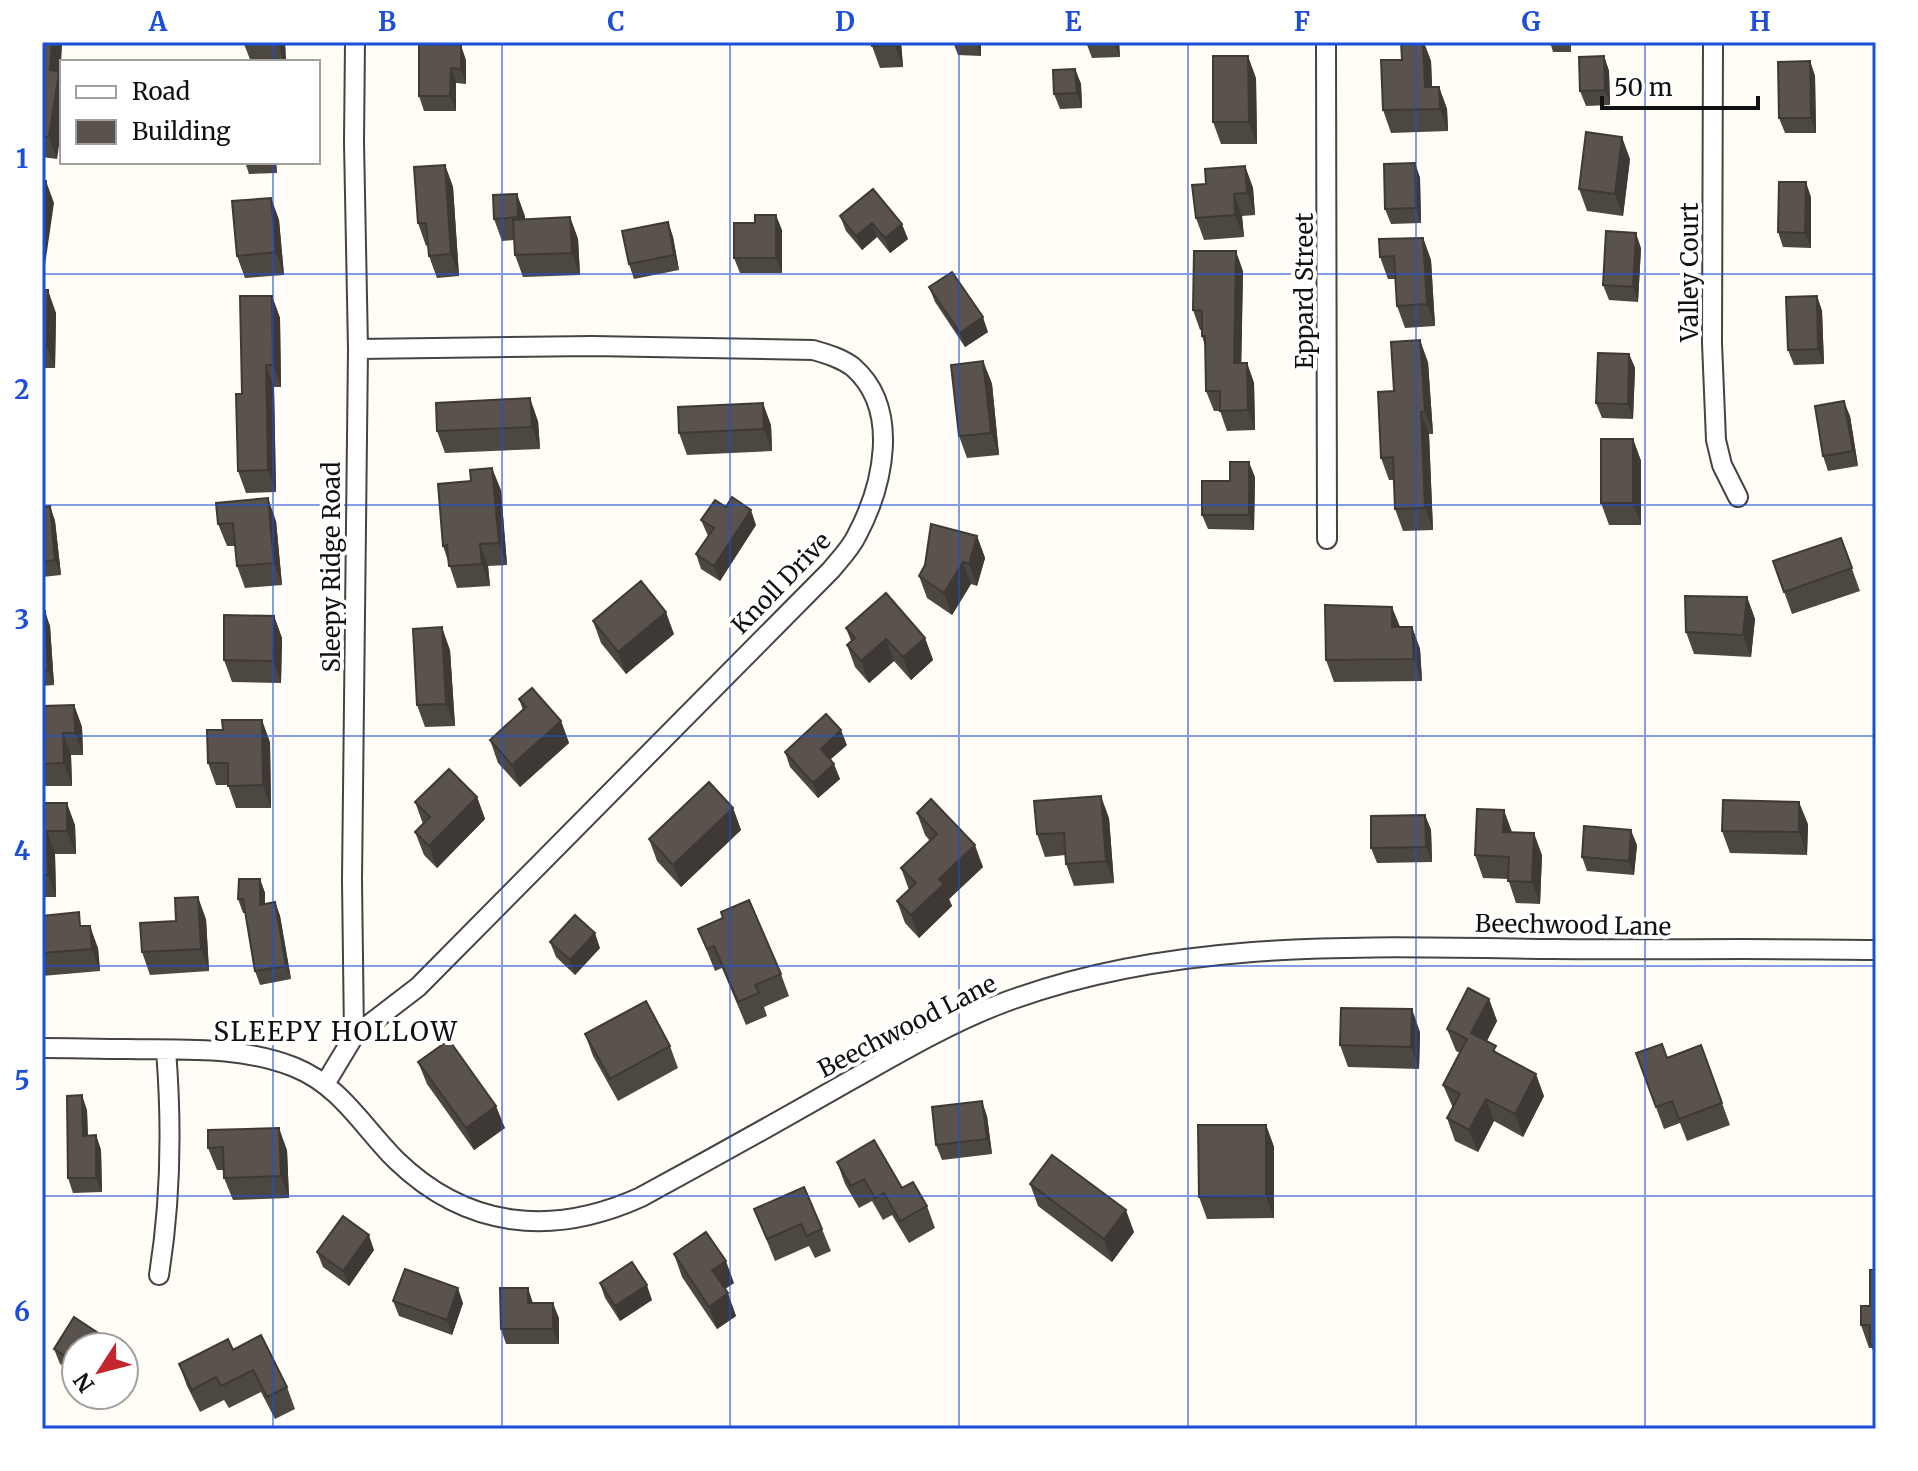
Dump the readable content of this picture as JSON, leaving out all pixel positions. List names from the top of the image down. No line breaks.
{"streets":{"street":["Valley Court","Eppard Street","Sleepy Ridge Road","Knoll Drive","Beechwood Lane"]},"crossings":[["Sleepy Ridge Road","Knoll Drive"]],"districts":["SLEEPY HOLLOW"],"legend":["Road","Building"],"scale_bar":"50 m","north":"bottom left","grid":{"columns":["A","B","C","D","E","F","G","H"],"rows":["1","2","3","4","5","6"]}}
